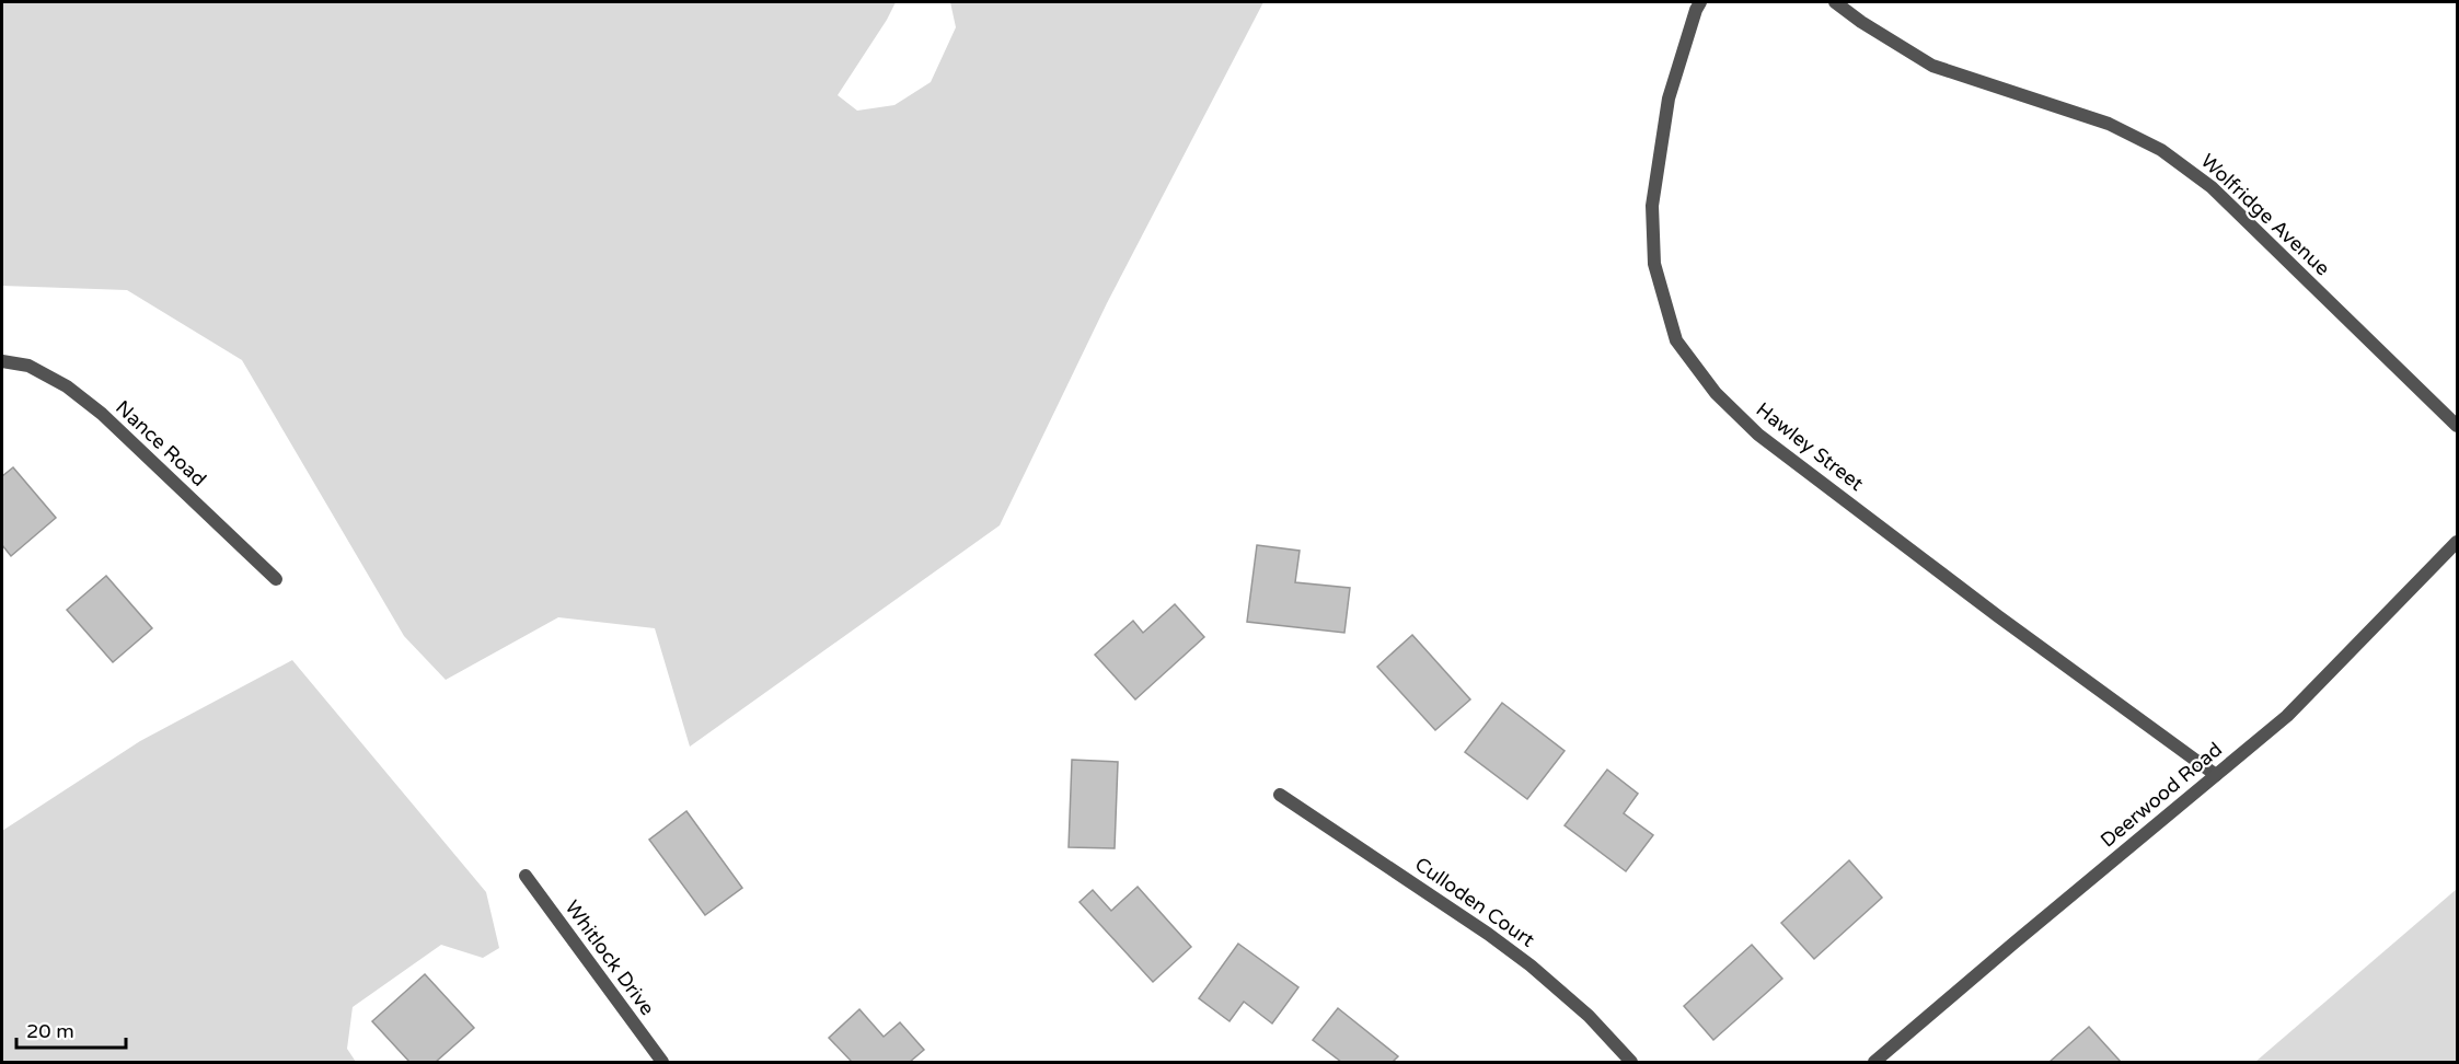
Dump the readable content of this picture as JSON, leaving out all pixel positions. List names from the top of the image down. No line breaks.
{"streets":{"street":["Wolfridge Avenue","Nance Road","Hawley Street","Deerwood Road","Culloden Court","Whitlock Drive"]},"crossings":[["Hawley Street","Deerwood Road"]],"scale_bar":"20 m"}
